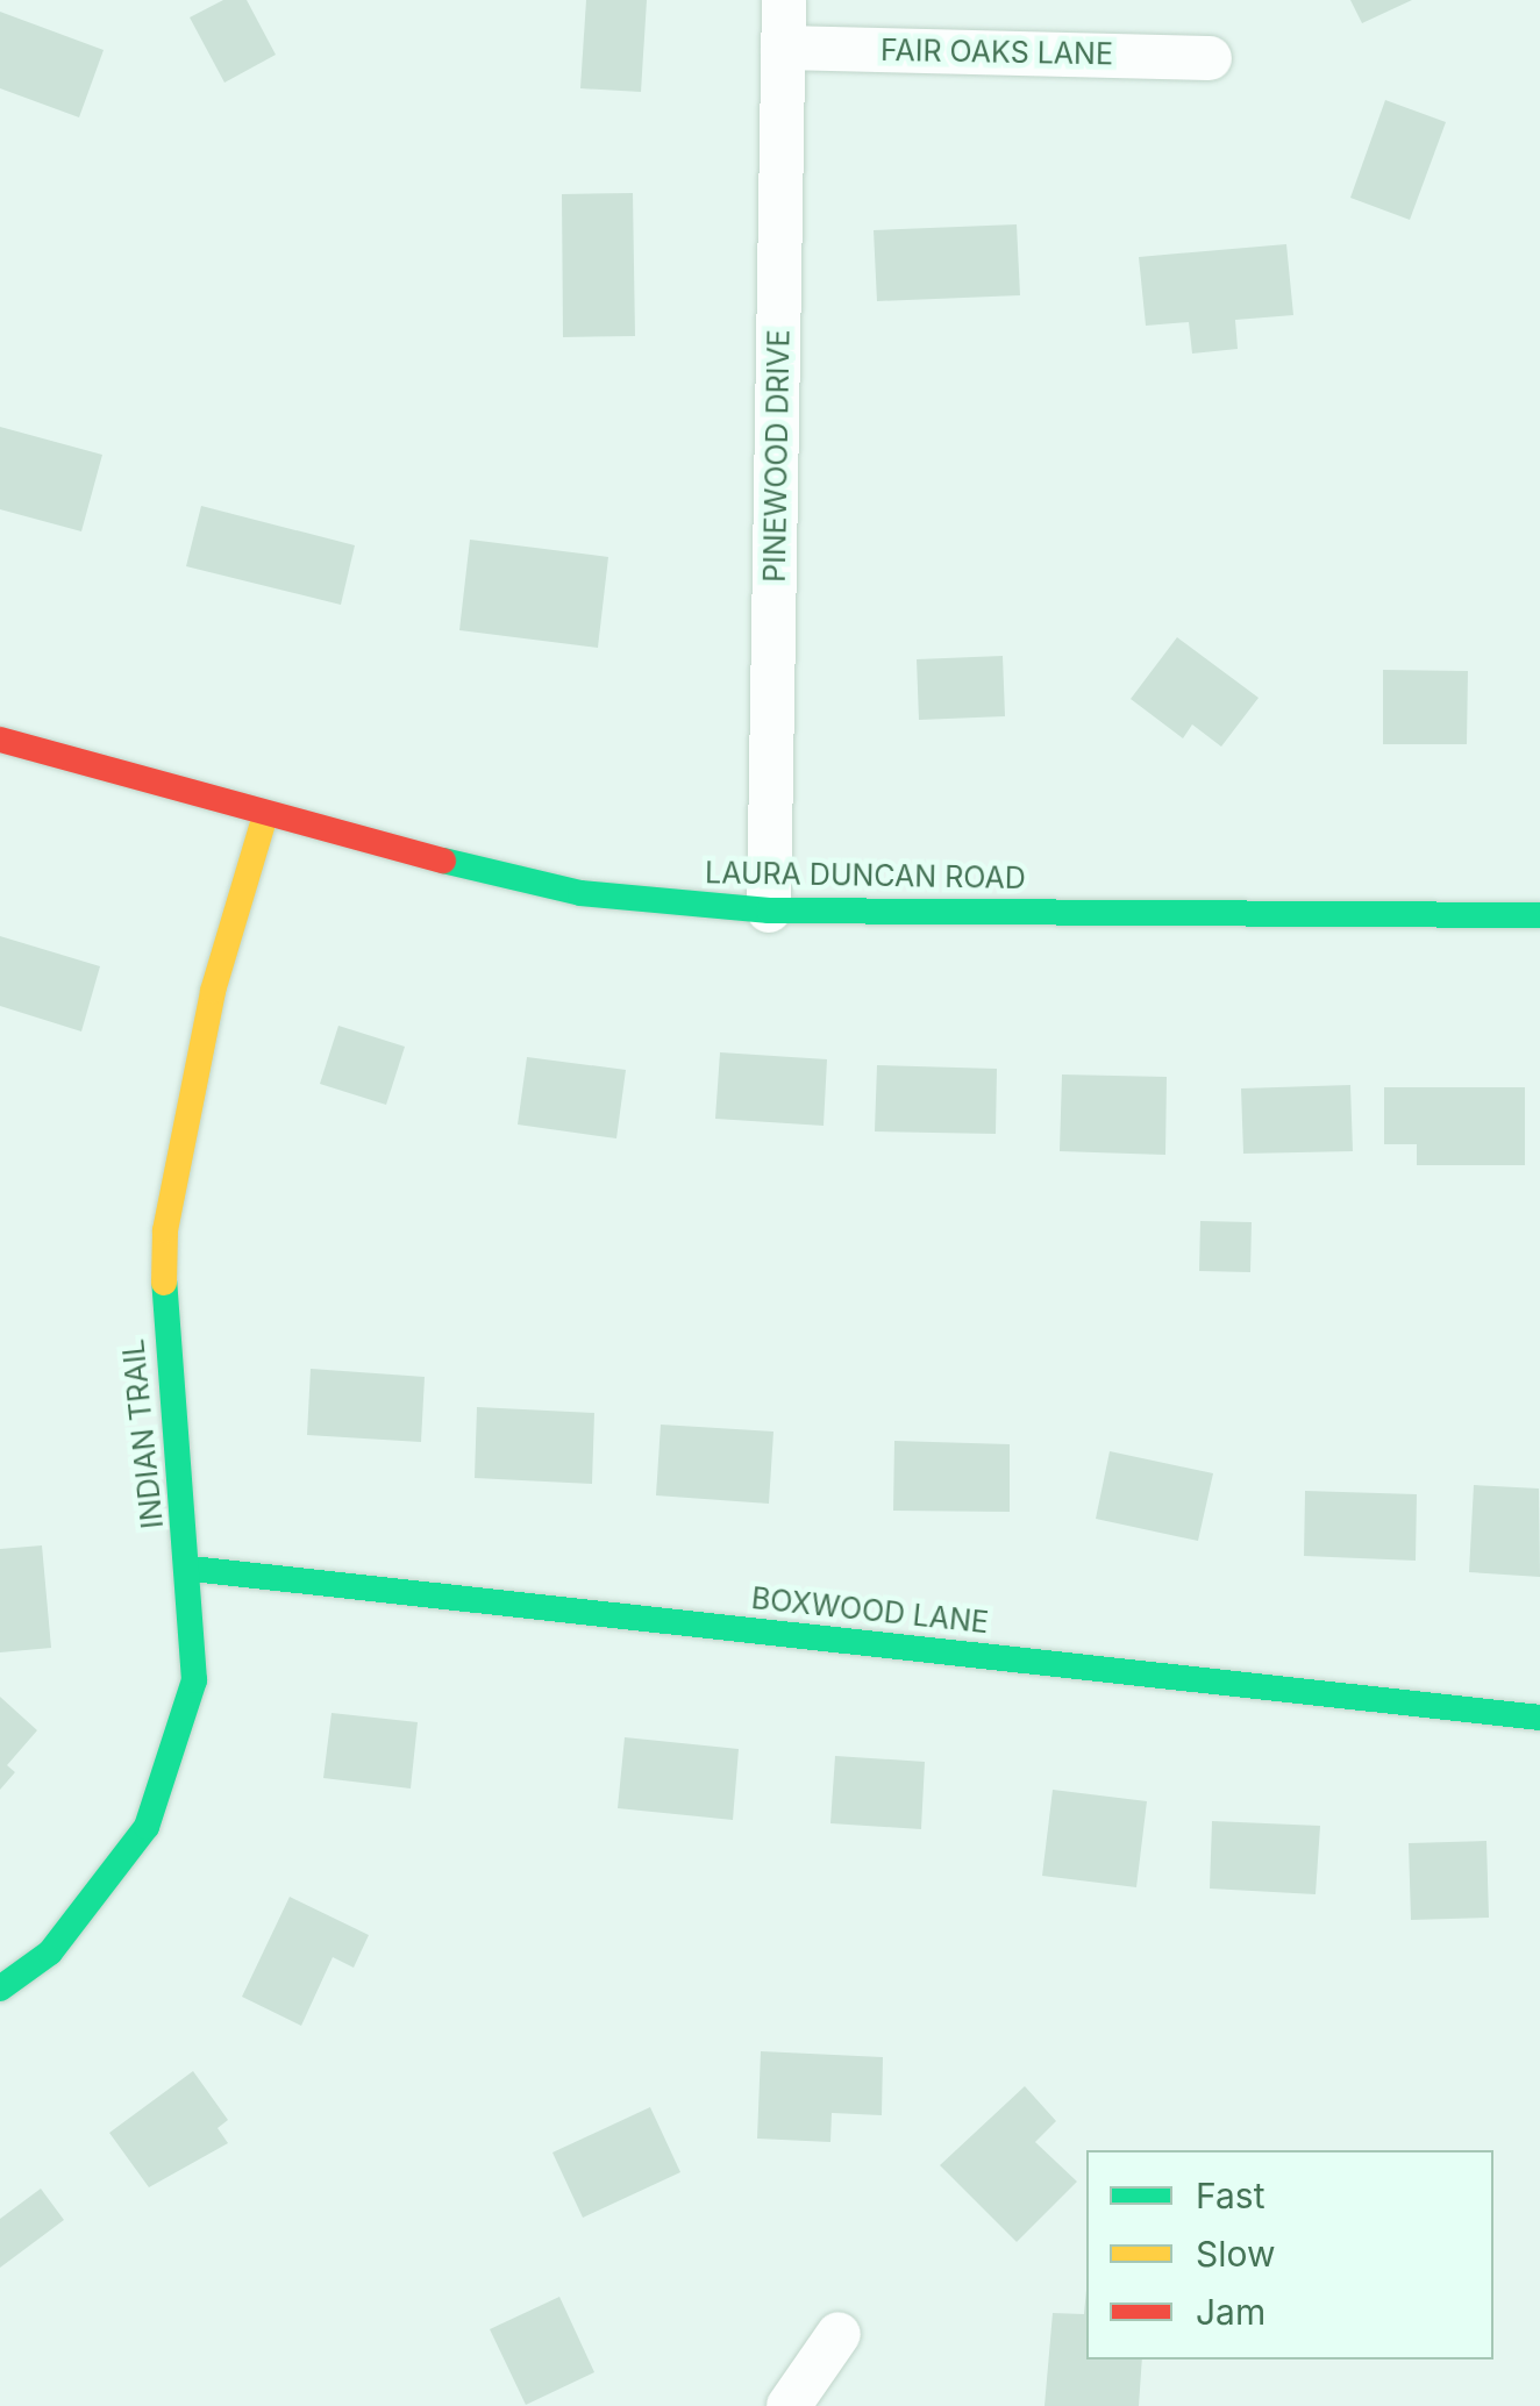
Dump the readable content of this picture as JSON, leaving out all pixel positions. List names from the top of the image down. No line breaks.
{"streets":{"street":["FAIR OAKS LANE","PINEWOOD DRIVE","LAURA DUNCAN ROAD","INDIAN TRAIL","BOXWOOD LANE"]},"crossings":[["FAIR OAKS LANE","PINEWOOD DRIVE"],["PINEWOOD DRIVE","LAURA DUNCAN ROAD"],["LAURA DUNCAN ROAD","INDIAN TRAIL"],["INDIAN TRAIL","BOXWOOD LANE"]],"legend":["Fast","Slow","Jam"]}
